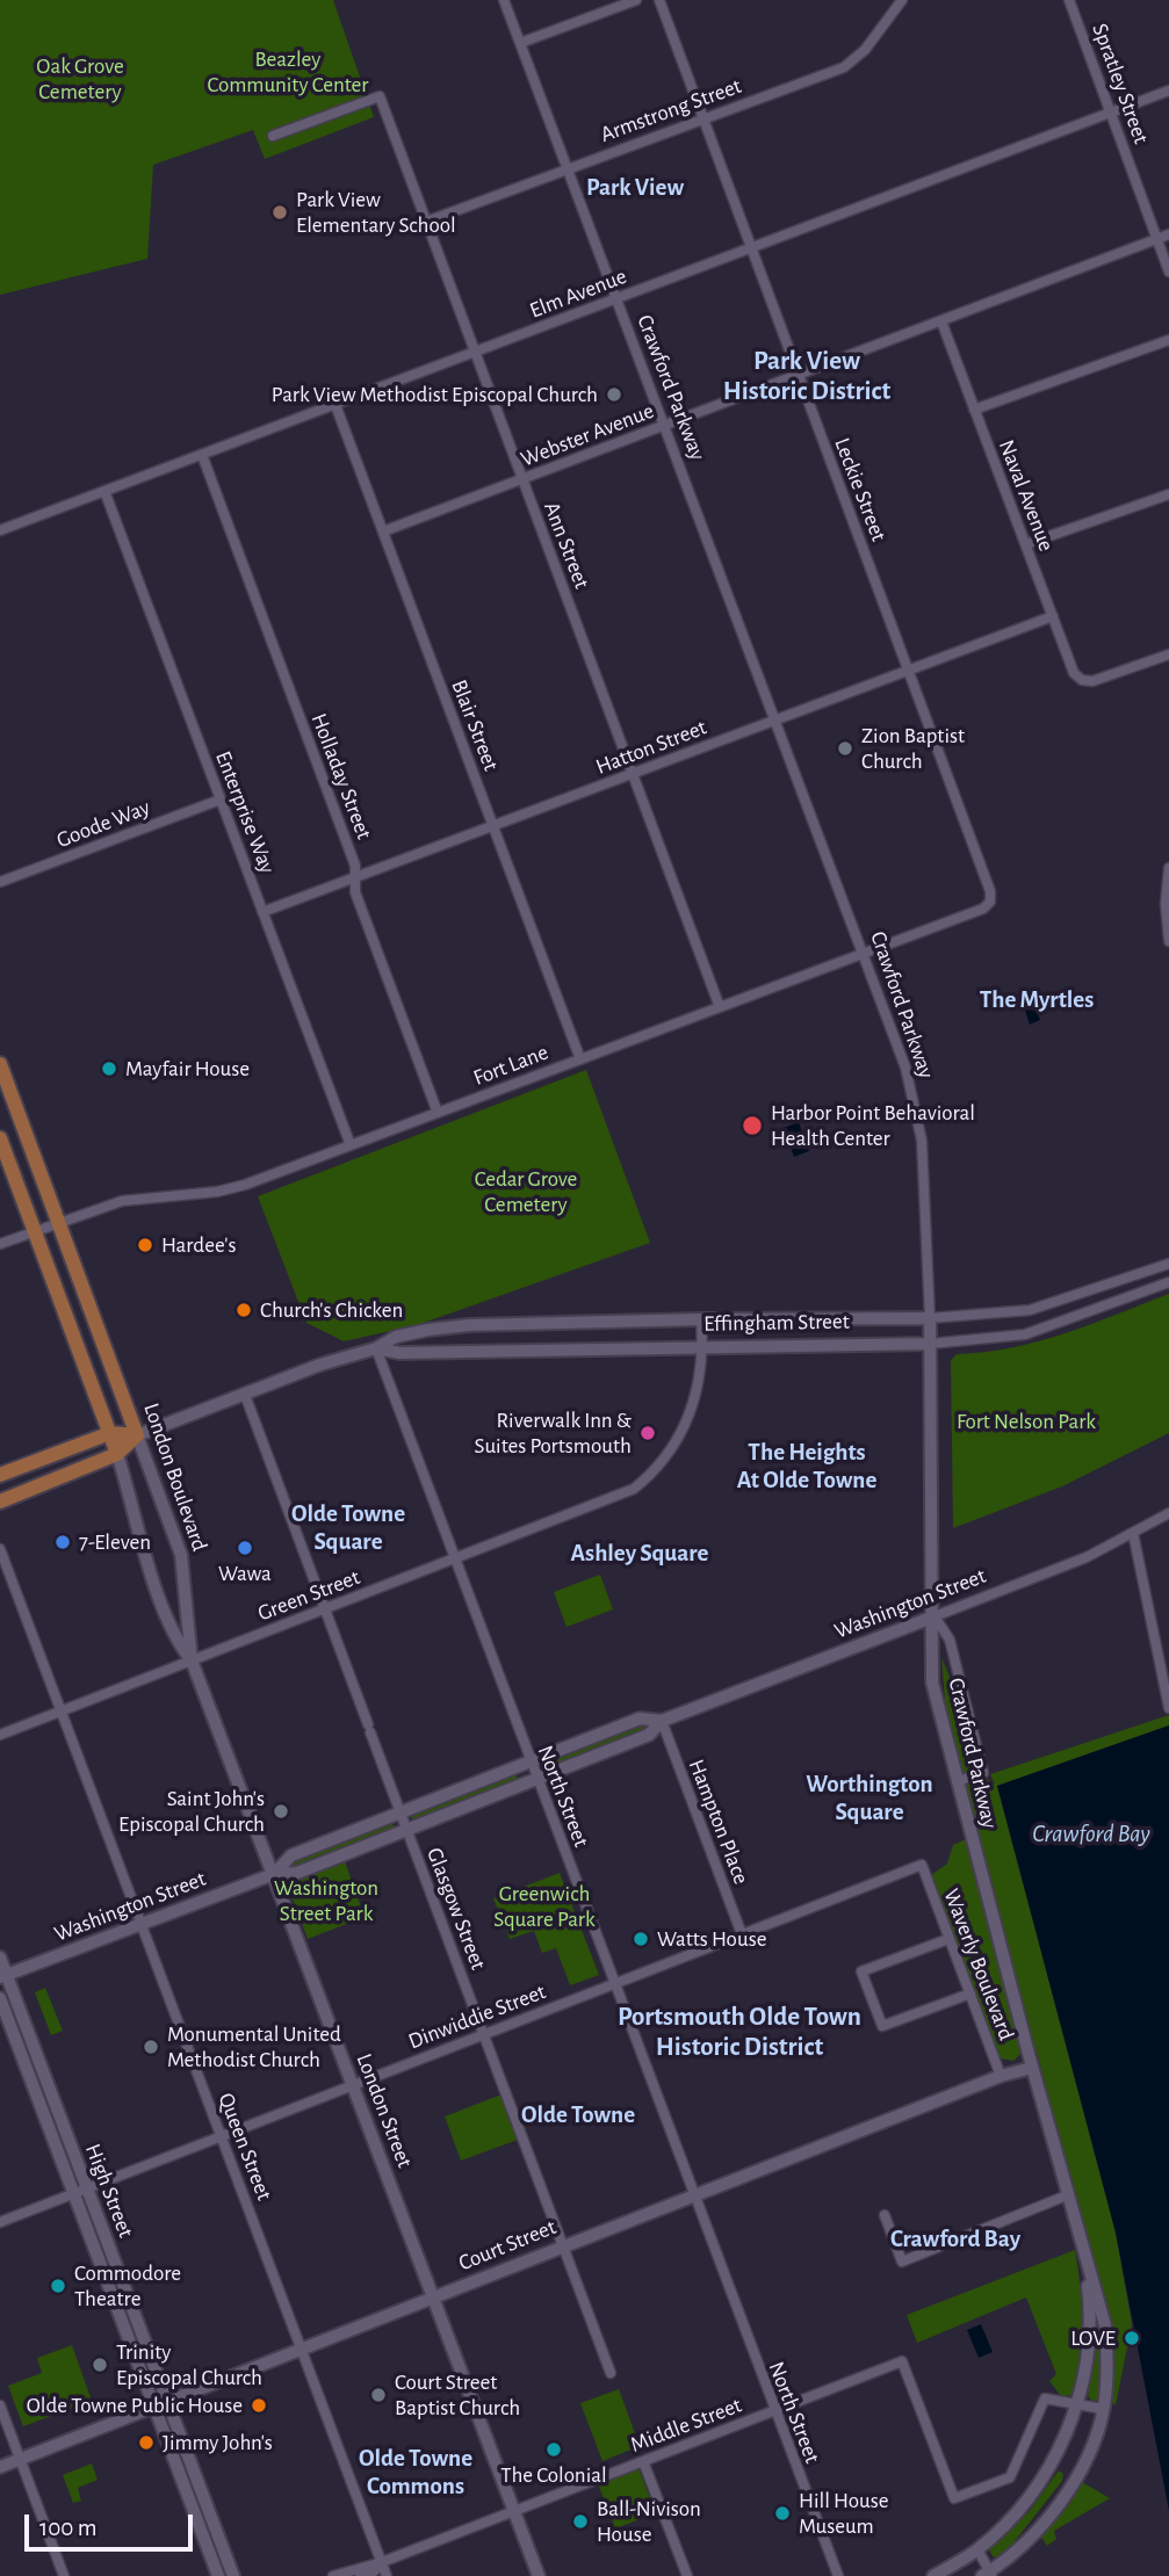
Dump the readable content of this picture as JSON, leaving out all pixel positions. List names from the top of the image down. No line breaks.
{"streets":{"main road":["Crawford Parkway","Effingham Street","London Boulevard","Washington Street","London Street","High Street","Court Street"],"street":["Spratley Street","Armstrong Street","Elm Avenue","Webster Avenue","Leckie Street","Naval Avenue","Ann Street","Blair Street","Hatton Street","Holladay Street","Enterprise Way","Goode Way","Fort Lane","Green Street","North Street","Hampton Place","Glasgow Street","Waverly Boulevard","Dinwiddie Street","Queen Street","Middle Street"]},"crossings":[["Spratley Street","Elm Avenue"],["Spratley Street","Webster Avenue"],["Armstrong Street","Crawford Parkway"],["Armstrong Street","Leckie Street"],["Armstrong Street","Ann Street"],["Elm Avenue","Crawford Parkway"],["Elm Avenue","Leckie Street"],["Elm Avenue","Ann Street"],["Elm Avenue","Blair Street"],["Elm Avenue","Holladay Street"],["Elm Avenue","Enterprise Way"],["Crawford Parkway","Webster Avenue"],["Crawford Parkway","Hatton Street"],["Crawford Parkway","Fort Lane"],["Crawford Parkway","Effingham Street"],["Crawford Parkway","Washington Street"],["Crawford Parkway","Court Street"],["Crawford Parkway","Middle Street"],["Webster Avenue","Leckie Street"],["Webster Avenue","Naval Avenue"],["Webster Avenue","Ann Street"],["Webster Avenue","Blair Street"],["Leckie Street","Hatton Street"],["Leckie Street","Fort Lane"],["Naval Avenue","Hatton Street"],["Ann Street","Hatton Street"],["Ann Street","Fort Lane"],["Blair Street","Hatton Street"],["Blair Street","Fort Lane"],["Hatton Street","Holladay Street"],["Hatton Street","Enterprise Way"],["Holladay Street","Fort Lane"],["Enterprise Way","Goode Way"],["Enterprise Way","Fort Lane"],["Fort Lane","London Boulevard"],["Effingham Street","London Boulevard"],["Effingham Street","Green Street"],["Effingham Street","North Street"],["Effingham Street","Glasgow Street"],["London Boulevard","Green Street"],["London Boulevard","London Street"],["Green Street","North Street"],["Green Street","Glasgow Street"],["Green Street","London Street"],["Green Street","Queen Street"],["Washington Street","North Street"],["Washington Street","Hampton Place"],["Washington Street","Glasgow Street"],["Washington Street","London Street"],["Washington Street","Queen Street"],["Washington Street","High Street"],["North Street","Dinwiddie Street"],["North Street","Court Street"],["North Street","Middle Street"],["Hampton Place","Dinwiddie Street"],["Glasgow Street","Dinwiddie Street"],["Glasgow Street","Court Street"],["Waverly Boulevard","Dinwiddie Street"],["Waverly Boulevard","Court Street"],["Dinwiddie Street","London Street"],["Dinwiddie Street","Queen Street"],["Dinwiddie Street","High Street"],["London Street","Court Street"],["London Street","Middle Street"],["Queen Street","Court Street"],["Queen Street","Middle Street"],["High Street","Court Street"]],"districts":["Park View","Park View Historic District","The Myrtles","The Heights At Olde Towne","Olde Towne Square","Ashley Square","Worthington Square","Portsmouth Olde Town Historic District","Olde Towne","Crawford Bay","Olde Towne Commons"],"water":["Crawford Bay"],"parks":["Beazley Community Center","Oak Grove Cemetery","Cedar Grove Cemetery","Fort Nelson Park","Washington Street Park","Greenwich Square Park"],"places":["Park View Elementary School","Park View Methodist Episcopal Church","Zion Baptist Church","Mayfair House","Harbor Point Behavioral Health Center","Hardee's","Church's Chicken","Riverwalk Inn & Suites Portsmouth","7-Eleven","Wawa","Saint John's Episcopal Church","Watts House","Monumental United Methodist Church","Commodore Theatre","LOVE","Trinity Episcopal Church","Court Street Baptist Church","Olde Towne Public House","Jimmy John's","The Colonial","Hill House Museum","Ball-Nivison House"],"scale_bar":"100 m"}
